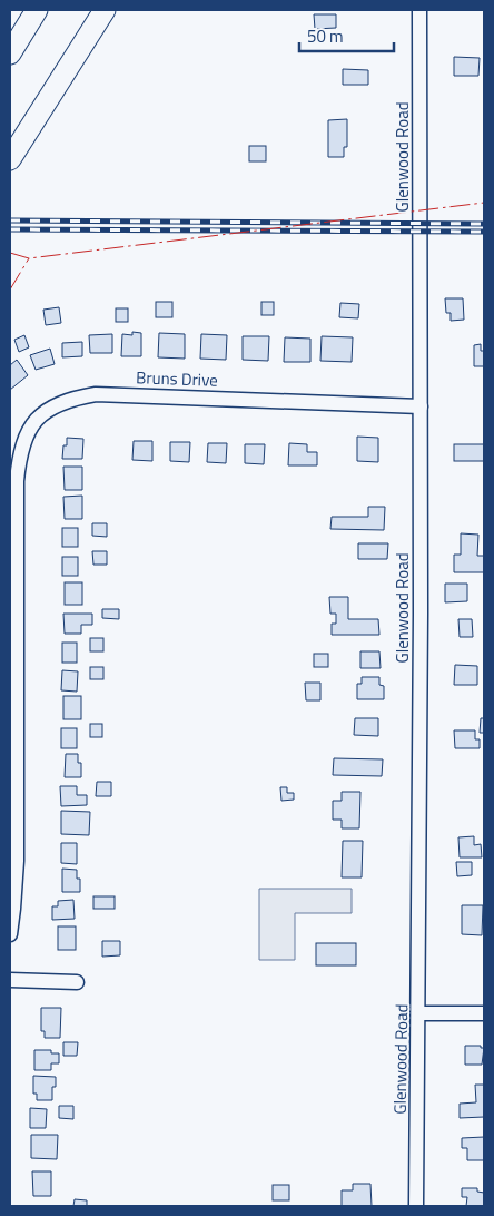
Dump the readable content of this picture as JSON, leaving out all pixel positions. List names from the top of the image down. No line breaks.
{"streets":{"street":["Glenwood Road","Bruns Drive"]},"crossings":[["Glenwood Road","Bruns Drive"]],"scale_bar":"50 m"}
